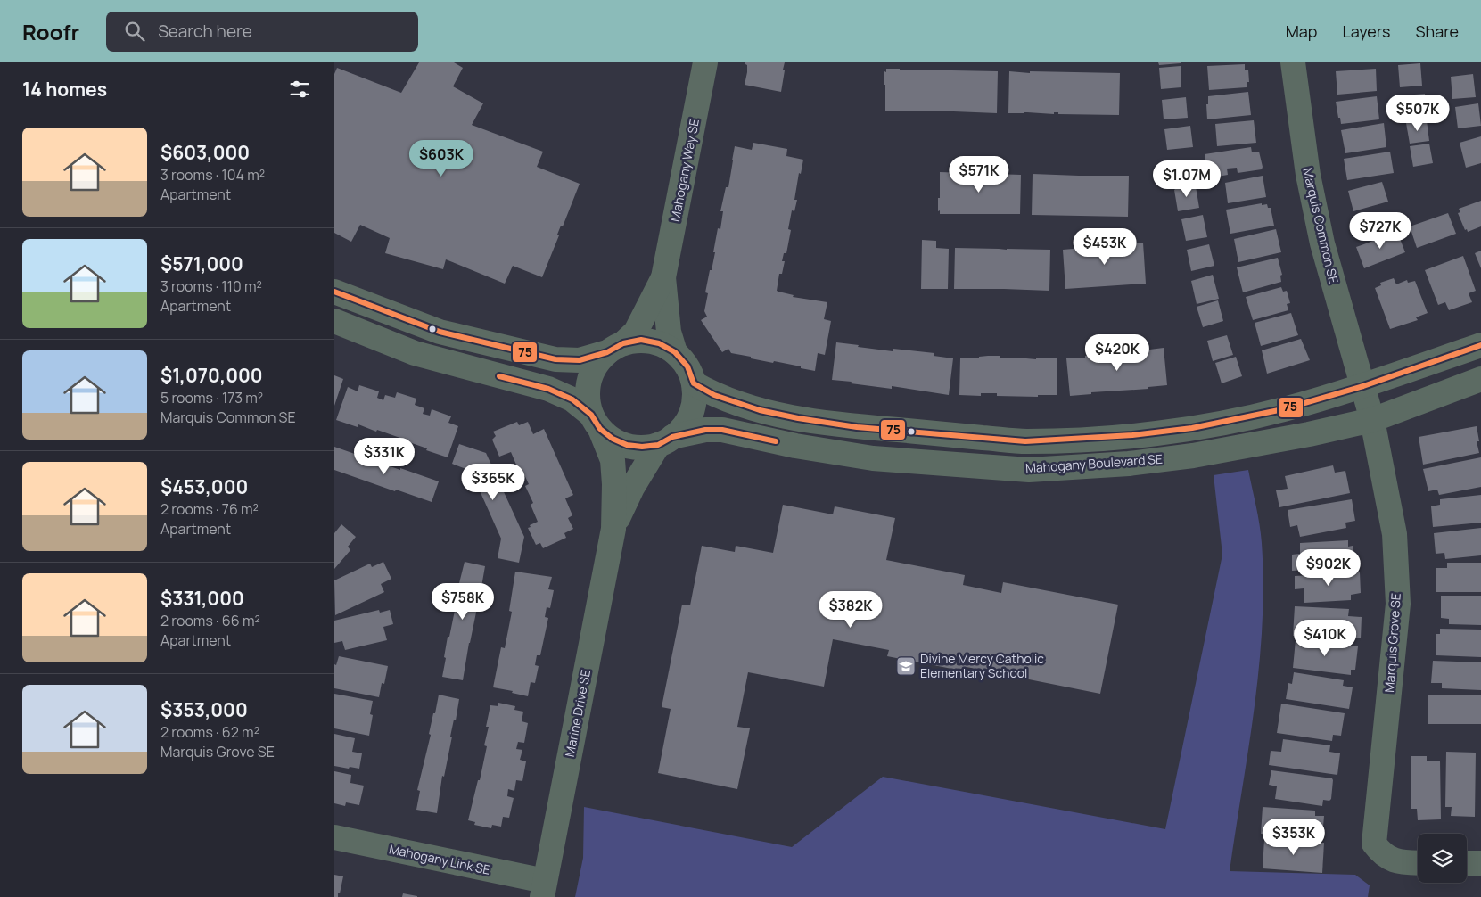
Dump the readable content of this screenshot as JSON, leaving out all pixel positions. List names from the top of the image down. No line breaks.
{"streets":{"street":["Mahogany Way SE","Marquis Common SE","Mahogany Boulevard SE","Marquis Grove SE","Marine Drive SE","Mahogany Link SE"]},"crossings":[["Mahogany Way SE","Mahogany Boulevard SE"],["Mahogany Way SE","Marine Drive SE"],["Marquis Common SE","Mahogany Boulevard SE"],["Marquis Common SE","Marquis Grove SE"],["Mahogany Boulevard SE","Marquis Grove SE"],["Mahogany Boulevard SE","Marine Drive SE"],["Marine Drive SE","Mahogany Link SE"]],"places":{"school or university":["Divine Mercy Catholic Elementary School"]},"lines":["transit line 75"],"page":{"header":"Roofr","search":"Search here","nav":["Map","Layers","Share"],"heading":"14 homes","price":["$507K","$603K","$571K","$1.07M","$727K","$453K","$420K","$331K","$365K","$902K","$758K","$382K","$410K","$353K"],"list":[{"name":"$603,000","note":"3 rooms · 104 m² · Apartment"},{"name":"$571,000","note":"3 rooms · 110 m² · Apartment"},{"name":"$1,070,000","note":"5 rooms · 173 m² · Marquis Common SE"},{"name":"$453,000","note":"2 rooms · 76 m² · Apartment"},{"name":"$331,000","note":"2 rooms · 66 m² · Apartment"},{"name":"$353,000","note":"2 rooms · 62 m² · Marquis Grove SE"}]}}
